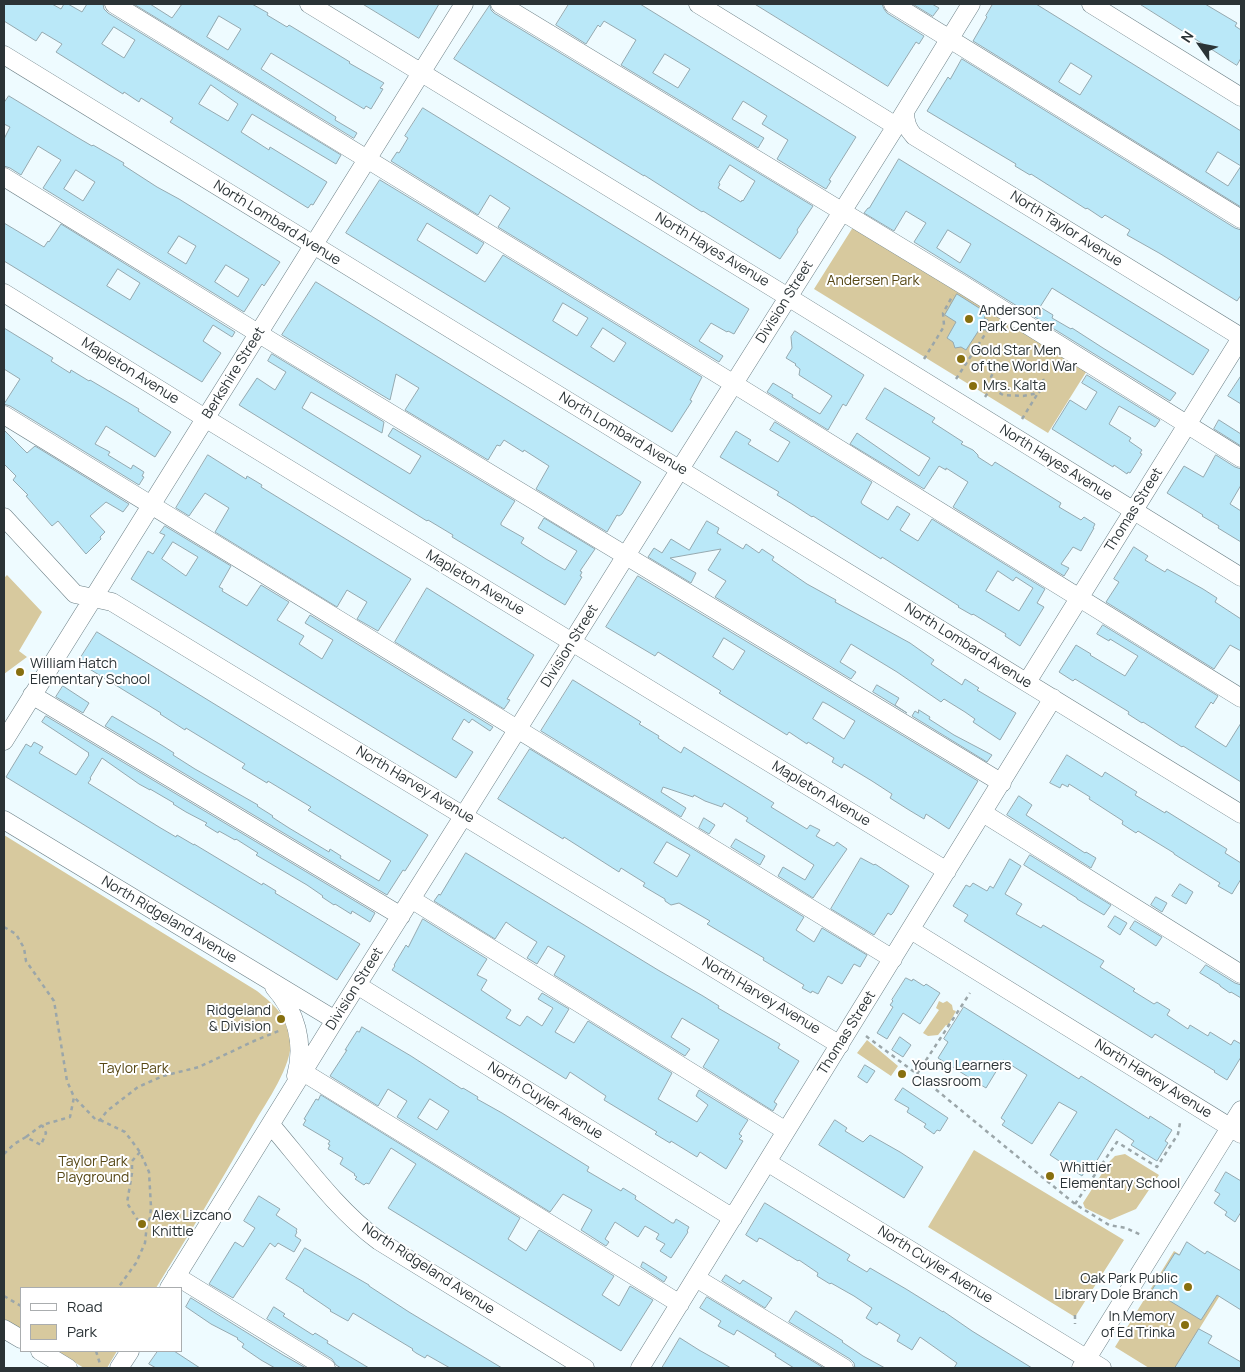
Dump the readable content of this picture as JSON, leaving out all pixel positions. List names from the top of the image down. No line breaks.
{"streets":{"street":["North Lombard Avenue","North Taylor Avenue","North Hayes Avenue","Division Street","Mapleton Avenue","Berkshire Street","Thomas Street","North Harvey Avenue","North Ridgeland Avenue","North Cuyler Avenue"]},"crossings":[["North Lombard Avenue","Division Street"],["North Lombard Avenue","Berkshire Street"],["North Lombard Avenue","Thomas Street"],["North Taylor Avenue","Division Street"],["North Taylor Avenue","Thomas Street"],["North Hayes Avenue","Division Street"],["North Hayes Avenue","Berkshire Street"],["North Hayes Avenue","Thomas Street"],["Division Street","Mapleton Avenue"],["Division Street","North Harvey Avenue"],["Division Street","North Ridgeland Avenue"],["Division Street","North Cuyler Avenue"],["Mapleton Avenue","Berkshire Street"],["Mapleton Avenue","Thomas Street"],["Berkshire Street","North Harvey Avenue"],["Thomas Street","North Harvey Avenue"],["Thomas Street","North Cuyler Avenue"]],"parks":["Andersen Park","Taylor Park","Taylor Park Playground"],"places":["Anderson Park Center","Gold Star Men of the World War","Mrs. Kalta","William Hatch Elementary School","Ridgeland & Division","Young Learners Classroom","Whittier Elementary School","Alex Lizcano Knittle","Oak Park Public Library Dole Branch","In Memory of Ed Trinka"],"legend":["Road","Park"],"north":"top left"}
